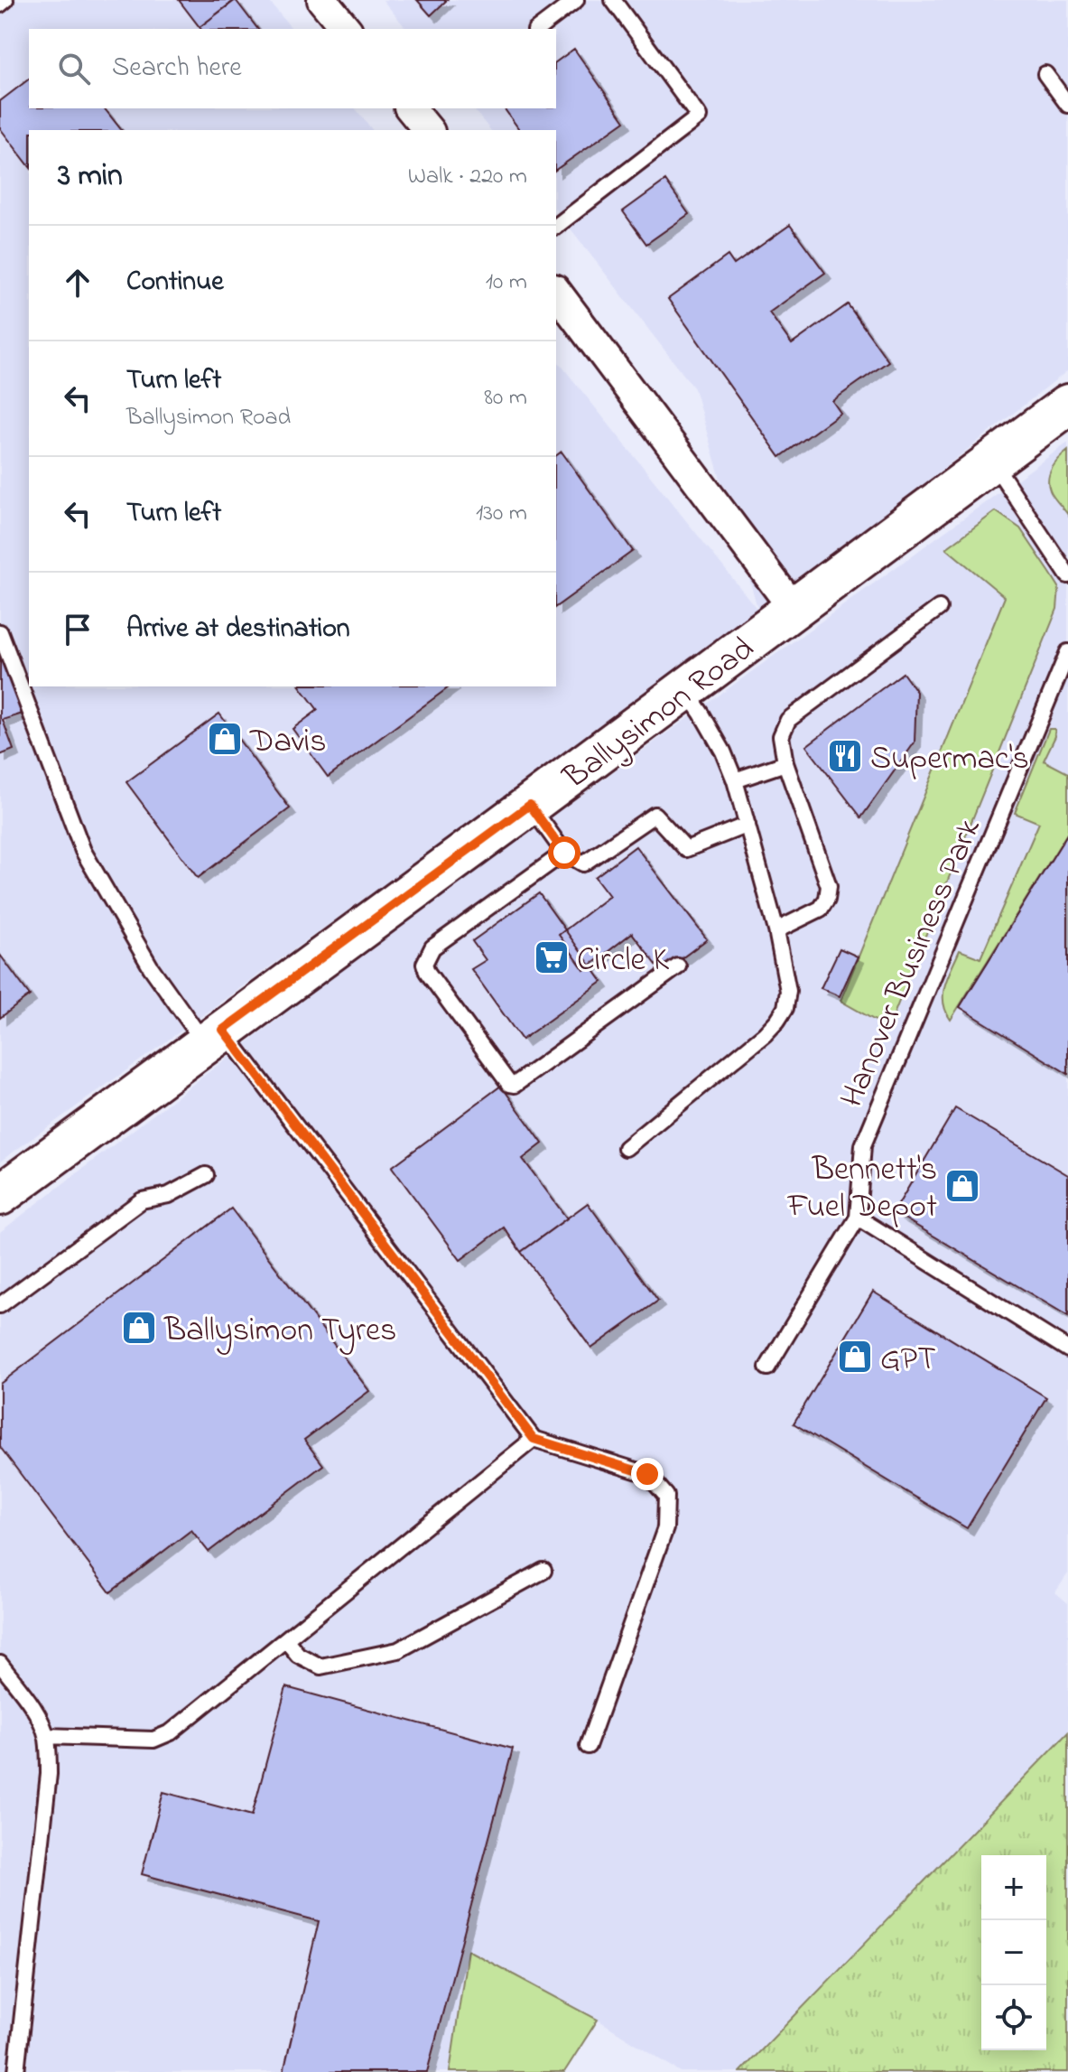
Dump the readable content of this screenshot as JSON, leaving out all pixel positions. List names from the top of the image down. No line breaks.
{"streets":{"main road":["Ballysimon Road"],"lane":["Hanover Business Park"]},"places":{"shop":["Davis","Bennett's Fuel Depot","Ballysimon Tyres","GPT"],"restaurant":["Supermac's"],"supermarket":["Circle K"]},"page":{"search":"Search here","heading":["3 min","Walk · 220 m"],"list":[["Continue","10 m"],["Turn left","Ballysimon Road","80 m"],["Turn left","130 m"],"Arrive at destination"],"map_buttons":["+","−"]}}
